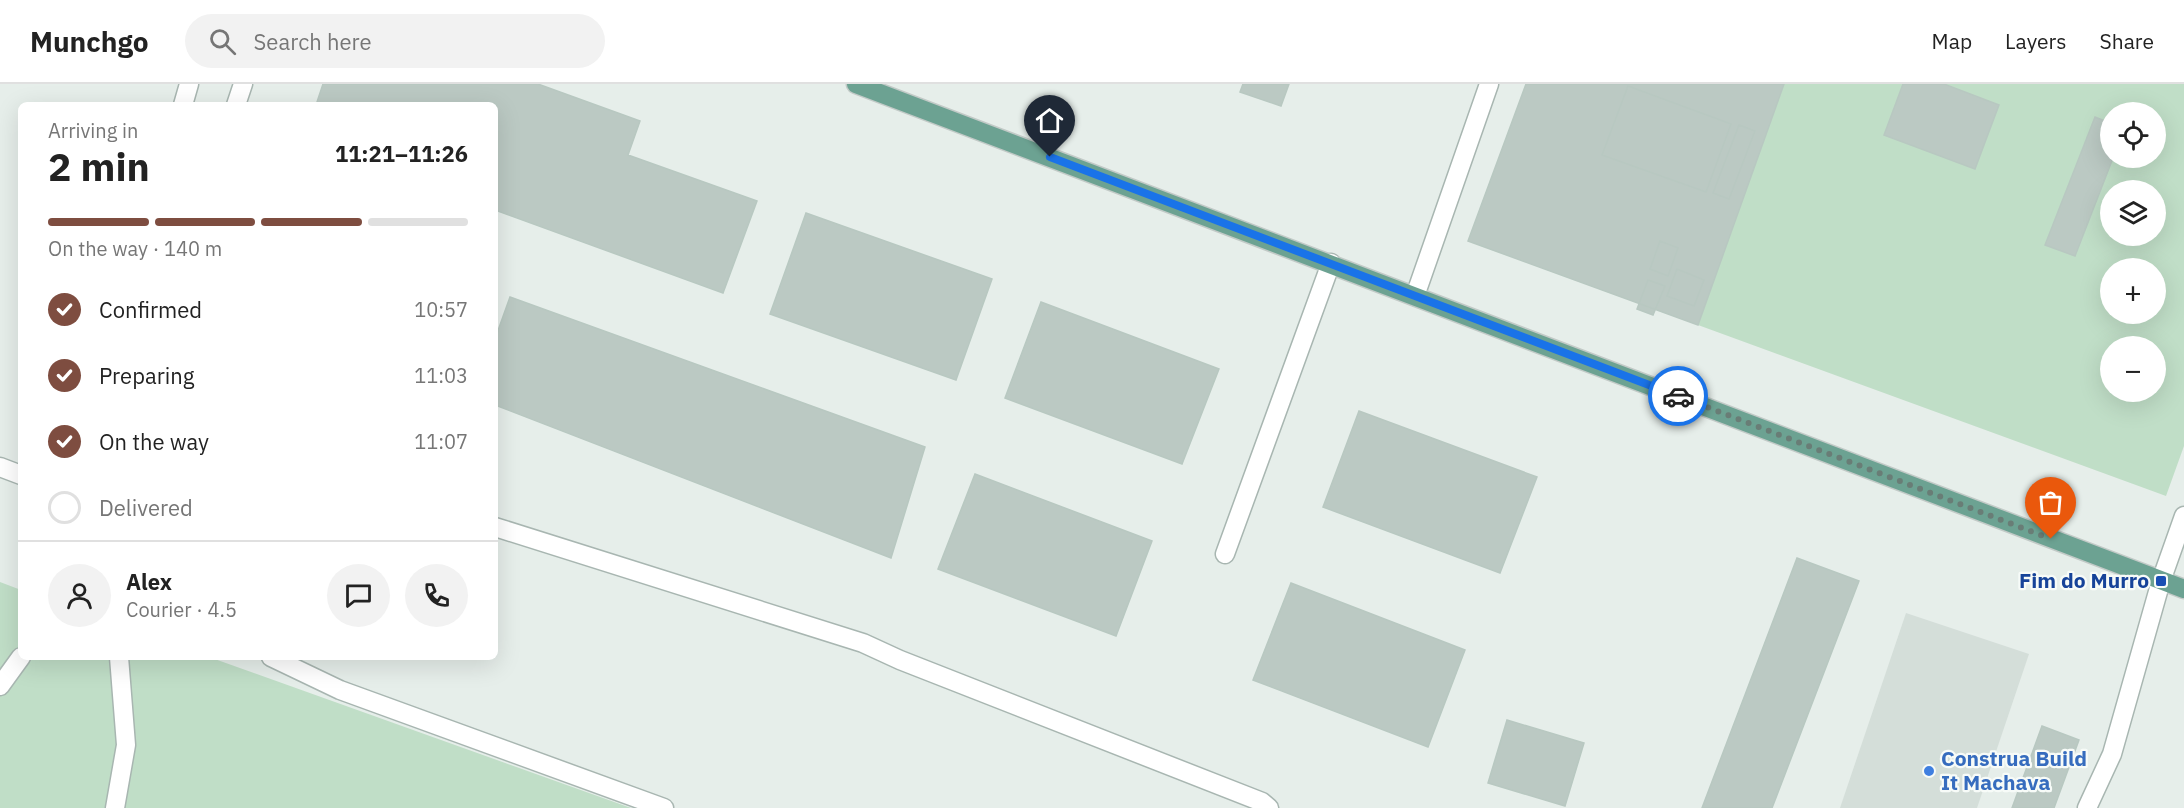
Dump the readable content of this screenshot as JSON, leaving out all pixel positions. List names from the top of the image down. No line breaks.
{"places":{"transit":["Fim do Murro"],"other":["Construa Build It Machava"]},"page":{"header":"Munchgo","search":"Search here","nav":["Map","Layers","Share"],"map_buttons":["+","−"],"heading":["2 min","Arriving in","11:21–11:26"],"panel":["Alex","Courier · 4.5"],"bar":"On the way · 140 m","list":[["Confirmed","10:57"],["Preparing","11:03"],["On the way","11:07"],"Delivered"]}}
